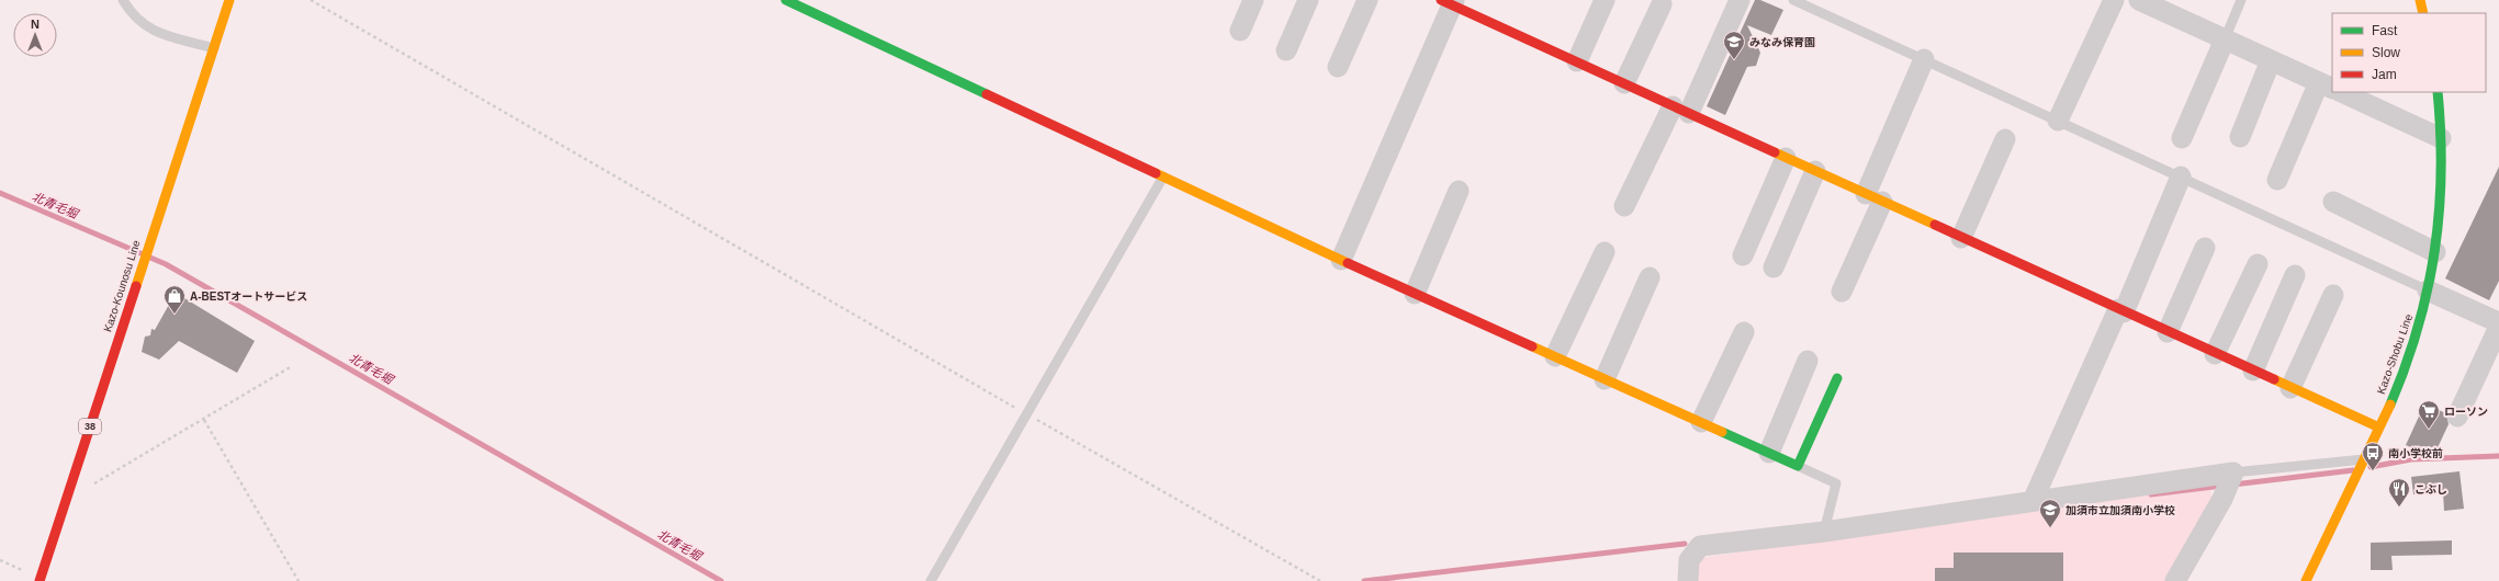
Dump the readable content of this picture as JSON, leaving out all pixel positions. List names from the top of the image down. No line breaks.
{"streets":{"street":["Kazo-Kounosu Line","Kazo-Shobu Line","38"]},"water":["北青毛堀"],"places":{"school or university":["みなみ保育園","加須市立加須南小学校"],"shop":["A-BESTオートサービス"],"supermarket":["ローソン"],"bus stop":["南小学校前"],"restaurant":["こぶし"]},"legend":["Fast","Slow","Jam"],"north":"top"}
